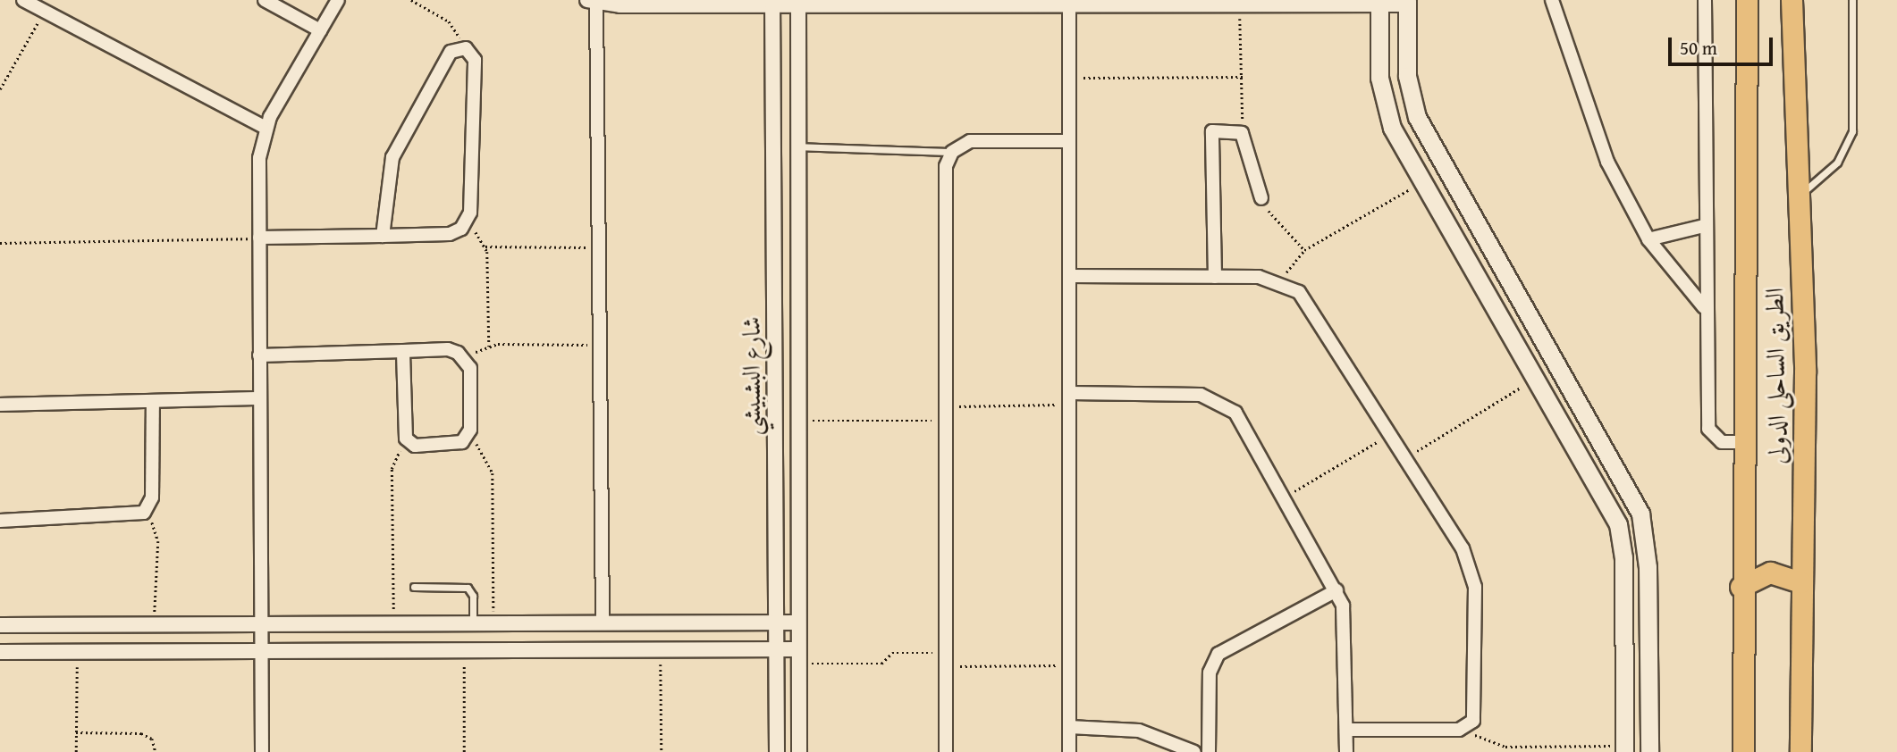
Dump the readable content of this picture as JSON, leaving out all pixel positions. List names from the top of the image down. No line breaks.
{"streets":{"highway":["الطريق الساحلى الدولى"],"street":["شارع البشبيشي"]},"scale_bar":"50 m"}
